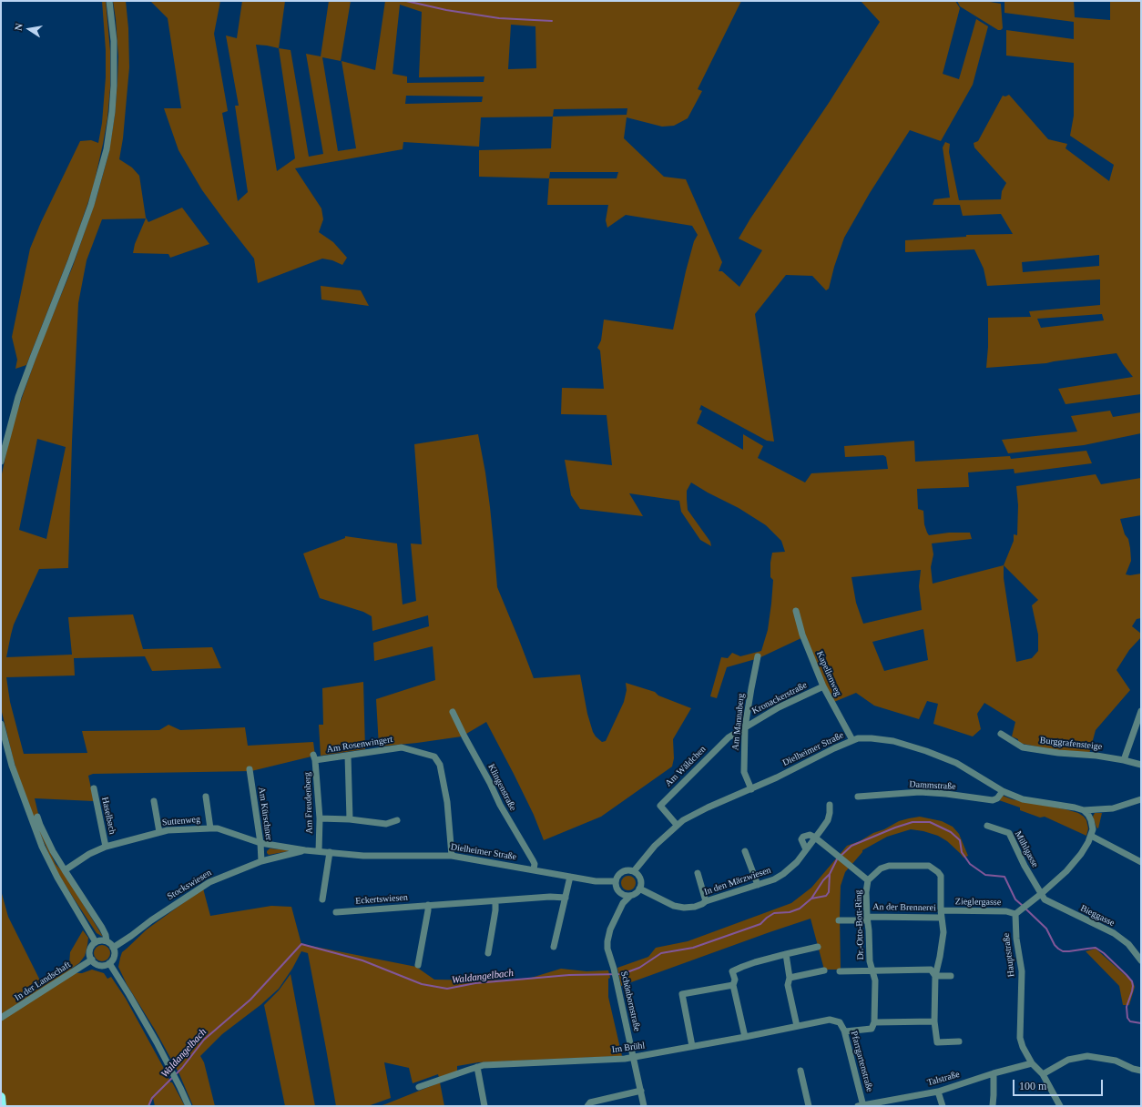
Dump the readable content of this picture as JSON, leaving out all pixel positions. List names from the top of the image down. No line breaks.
{"streets":{"street":["Kapellenweg","Kronackerstraße","Am Mannaberg","Burggrafensteige","Am Rosenwingert","Dielheimer Straße","Am Wäldchen","Dammstraße","Klingenstraße","Am Freudenberg","Am Kürschner","Haselbach","Suttenweg","Mühlgasse","In den Märzwiesen","Stockswiesen","Eckertswiesen","Zieglergasse","An der Brennerei","Bieggasse","Dr.-Otto-Bott-Ring","Hauptstraße","In der Landschaft","Schönbornstraße","Im Brühl","Pfarrgartenstraße","Talstraße"]},"crossings":[["Kapellenweg","Kronackerstraße"],["Kapellenweg","Dielheimer Straße"],["Kronackerstraße","Am Mannaberg"],["Kronackerstraße","Am Wäldchen"],["Am Mannaberg","Dielheimer Straße"],["Am Mannaberg","Am Wäldchen"],["Am Rosenwingert","Dielheimer Straße"],["Am Rosenwingert","Am Freudenberg"],["Dielheimer Straße","Am Wäldchen"],["Dielheimer Straße","Dammstraße"],["Dielheimer Straße","Klingenstraße"],["Dielheimer Straße","Am Freudenberg"],["Dielheimer Straße","Suttenweg"],["Dielheimer Straße","In den Märzwiesen"],["Dielheimer Straße","Stockswiesen"],["Dielheimer Straße","Schönbornstraße"],["Am Kürschner","Suttenweg"],["Am Kürschner","Stockswiesen"],["Haselbach","Suttenweg"],["Suttenweg","Stockswiesen"],["Mühlgasse","Bieggasse"],["In den Märzwiesen","Schönbornstraße"],["Stockswiesen","In der Landschaft"],["Zieglergasse","An der Brennerei"],["Zieglergasse","Dr.-Otto-Bott-Ring"],["Zieglergasse","Hauptstraße"],["An der Brennerei","Dr.-Otto-Bott-Ring"],["Hauptstraße","Talstraße"],["Schönbornstraße","Im Brühl"],["Im Brühl","Pfarrgartenstraße"],["Pfarrgartenstraße","Talstraße"]],"water":["Waldangelbach"],"scale_bar":"100 m","north":"left"}
